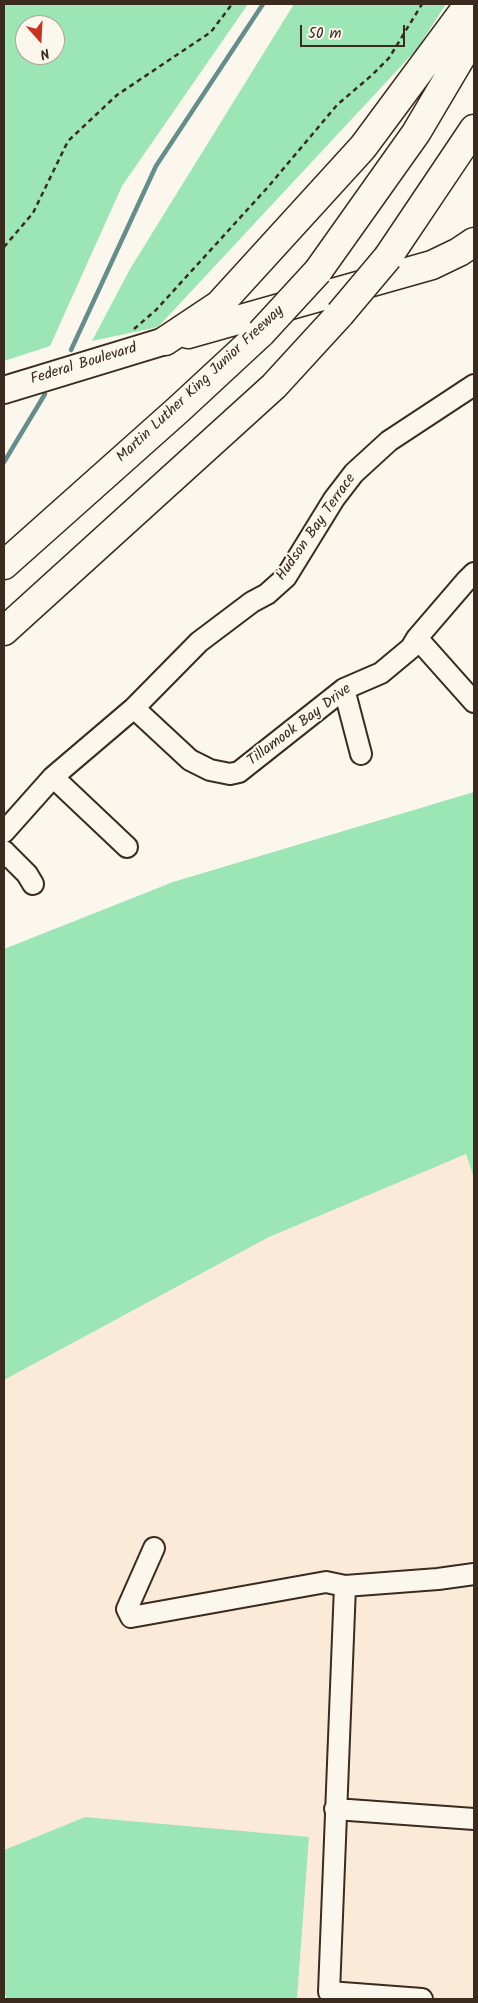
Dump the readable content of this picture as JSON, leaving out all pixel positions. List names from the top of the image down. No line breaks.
{"streets":{"highway":["Martin Luther King Junior Freeway"],"main road":["Federal Boulevard"],"street":["Hudson Bay Terrace","Tillamook Bay Drive"]},"crossings":[["Hudson Bay Terrace","Tillamook Bay Drive"]],"scale_bar":"50 m","north":"bottom"}
